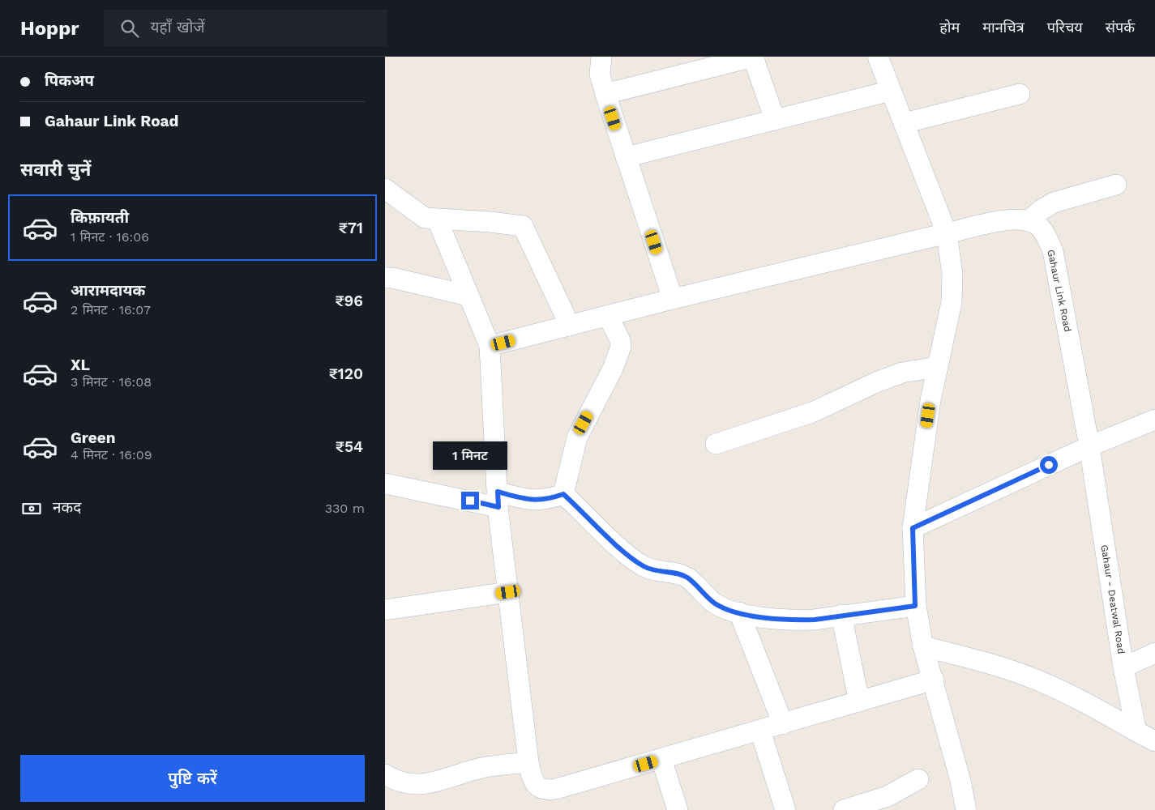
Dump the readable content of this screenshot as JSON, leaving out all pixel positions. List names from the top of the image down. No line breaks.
{"streets":{"street":["Gahaur Link Road","Gahaur - Deatwal Road"]},"crossings":[["Gahaur Link Road","Gahaur - Deatwal Road"]],"page":{"header":"Hoppr","search":"यहाँ खोजें","nav":["होम","मानचित्र","परिचय","संपर्क"],"banner":["पिकअप","Gahaur Link Road"],"heading":"सवारी चुनें","list":[{"name":"किफ़ायती","note":"1 मिनट · 16:06","value":"₹71"},{"name":"आरामदायक","note":"2 मिनट · 16:07","value":"₹96"},{"name":"XL","note":"3 मिनट · 16:08","value":"₹120"},{"name":"Green","note":"4 मिनट · 16:09","value":"₹54"}],"bubble":"1 मिनट","pay":["नकद","330 m"],"buttons":"पुष्टि करें"}}
